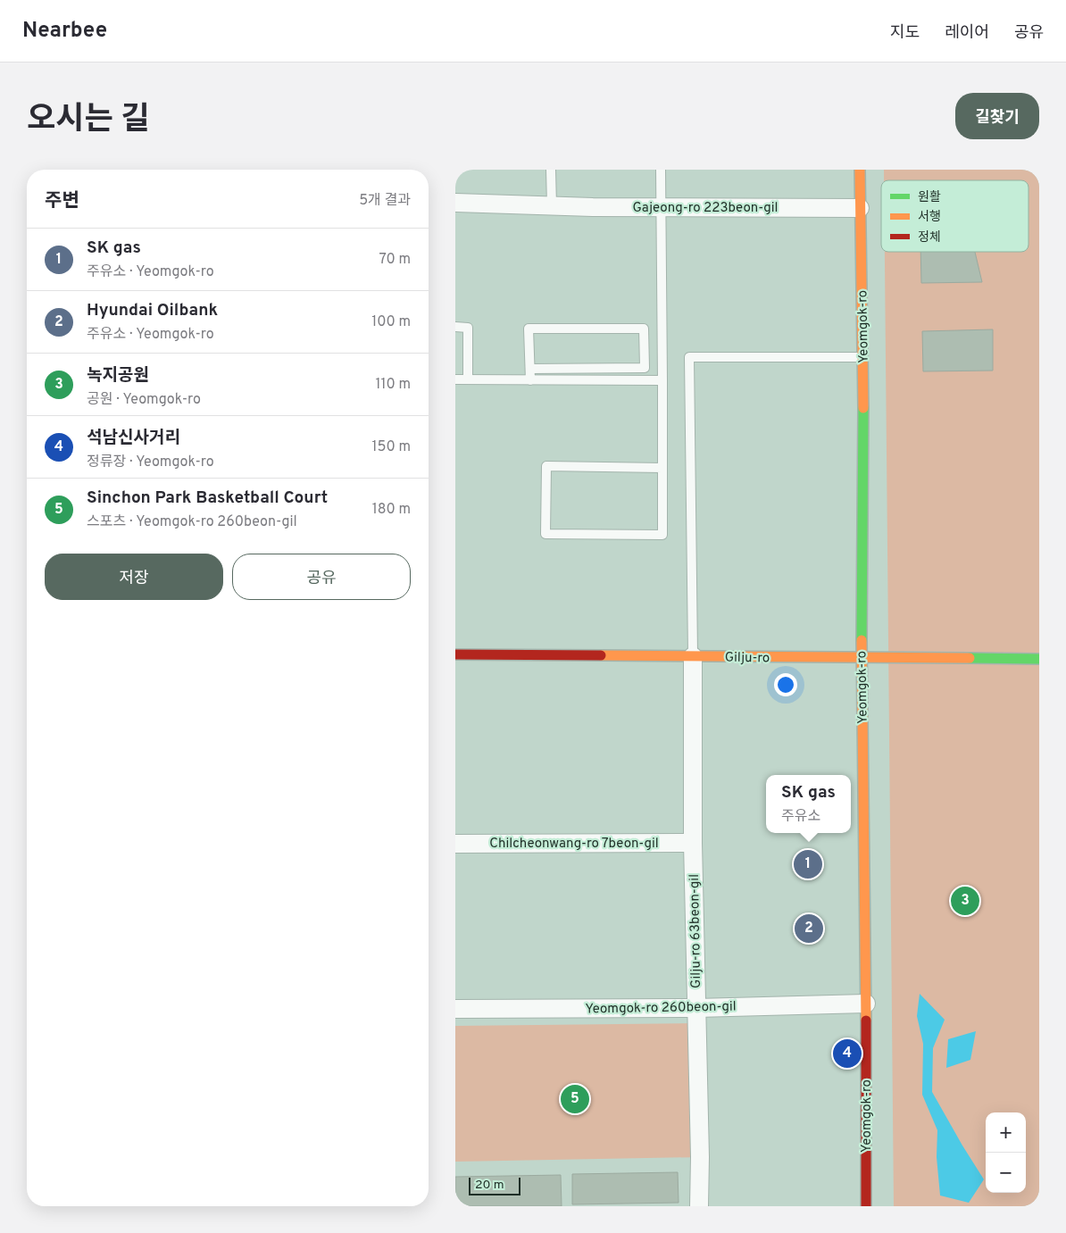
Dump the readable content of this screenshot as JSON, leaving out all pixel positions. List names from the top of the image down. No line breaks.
{"streets":{"street":["Gajeong-ro 223beon-gil","Yeomgok-ro","Gilju-ro","Chilcheonwang-ro 7beon-gil","Gilju-ro 63beon-gil","Yeomgok-ro 260beon-gil"]},"crossings":[["Gajeong-ro 223beon-gil","Yeomgok-ro"],["Yeomgok-ro","Gilju-ro"],["Yeomgok-ro","Yeomgok-ro 260beon-gil"],["Gilju-ro","Gilju-ro 63beon-gil"],["Chilcheonwang-ro 7beon-gil","Gilju-ro 63beon-gil"],["Gilju-ro 63beon-gil","Yeomgok-ro 260beon-gil"]],"legend":["원활","서행","정체"],"scale_bar":"20 m","page":{"header":"Nearbee","nav":["지도","레이어","공유"],"title":"오시는 길","buttons":["길찾기",["저장","공유"]],"heading":["주변","5개 결과"],"list":[{"mark":"1","name":"SK gas","note":"주유소 · Yeomgok-ro","value":"70 m"},{"mark":"2","name":"Hyundai Oilbank","note":"주유소 · Yeomgok-ro","value":"100 m"},{"mark":"3","name":"녹지공원","note":"공원 · Yeomgok-ro","value":"110 m"},{"mark":"4","name":"석남신사거리","note":"정류장 · Yeomgok-ro","value":"150 m"},{"mark":"5","name":"Sinchon Park Basketball Court","note":"스포츠 · Yeomgok-ro 260beon-gil","value":"180 m"}],"popup":["SK gas","주유소"],"pins":["1","3","2","4","5"],"map_buttons":["+","−"],"scale":"20 m"}}
